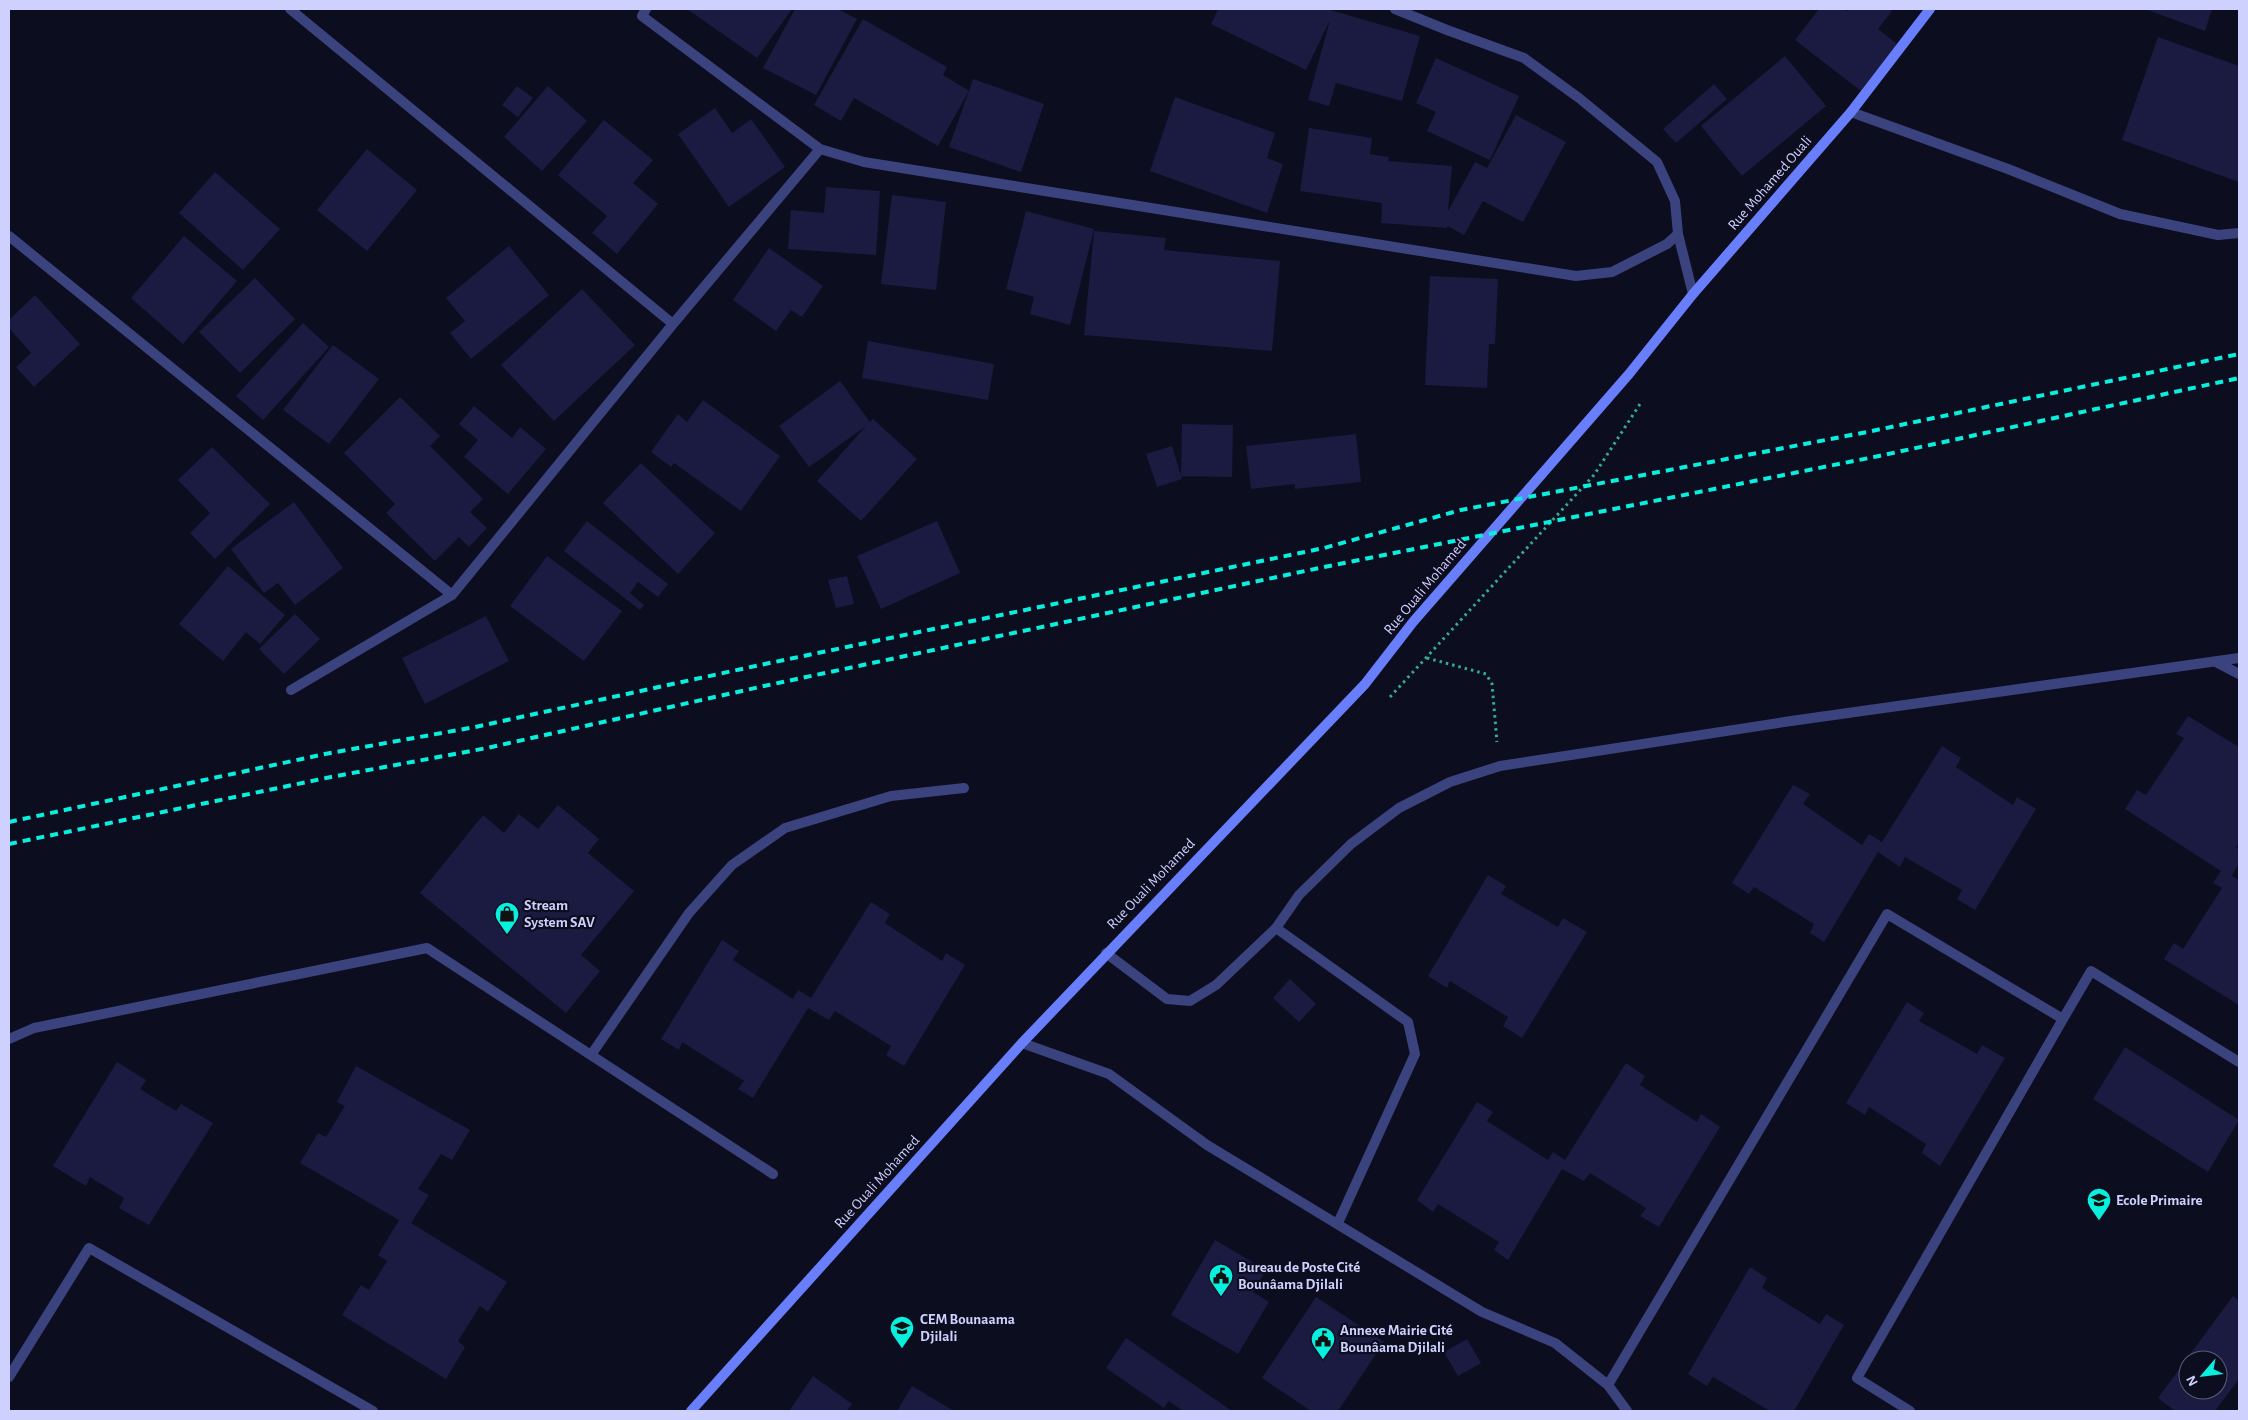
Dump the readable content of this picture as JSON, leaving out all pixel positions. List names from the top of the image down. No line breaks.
{"streets":{"street":["Rue Mohamed Ouali","Rue Ouali Mohamed"]},"crossings":[["Rue Mohamed Ouali","Rue Ouali Mohamed"]],"places":{"shop":["Stream System SAV"],"school or university":["Ecole Primaire","CEM Bounaama Djilali"],"public building":["Bureau de Poste Cité Bounâama Djilali","Annexe Mairie Cité Bounâama Djilali"]},"north":"bottom left"}
